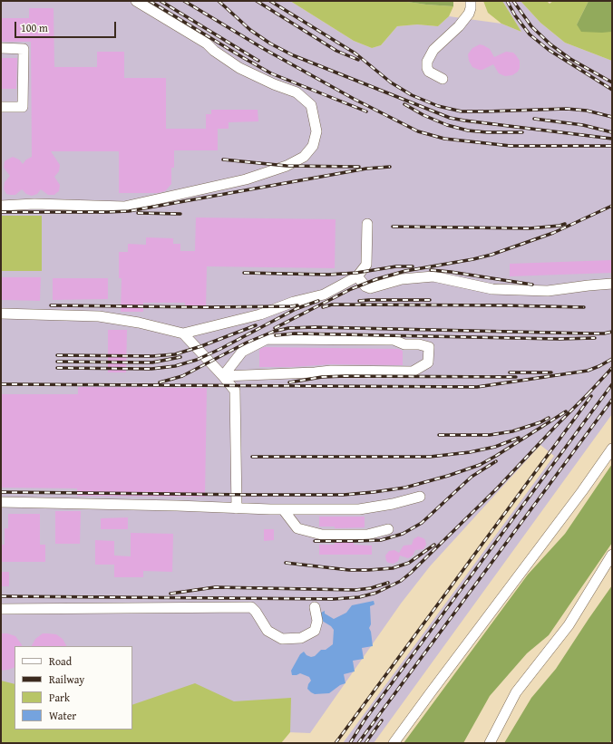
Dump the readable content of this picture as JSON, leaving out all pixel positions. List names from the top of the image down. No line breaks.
{"legend":["Road","Railway","Park","Water"],"scale_bar":"100 m"}
